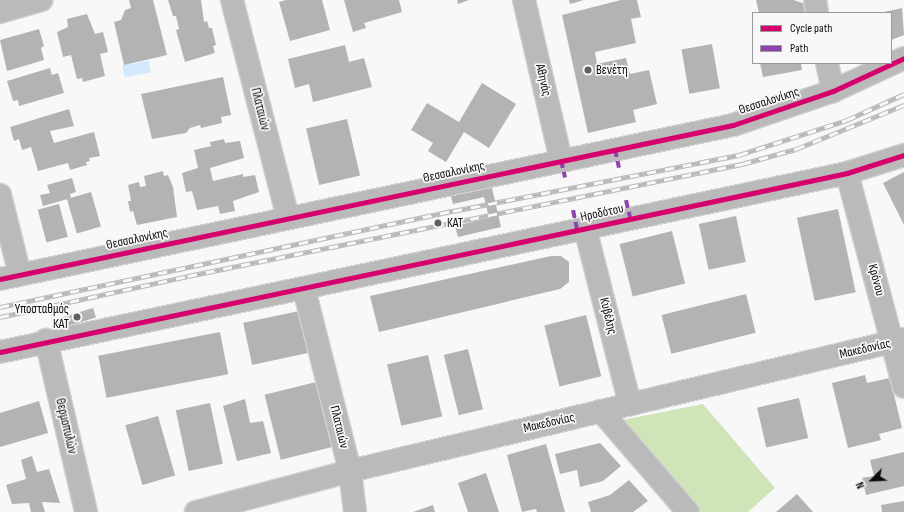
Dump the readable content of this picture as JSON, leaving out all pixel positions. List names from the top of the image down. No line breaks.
{"streets":{"street":["Αθηνάς","Θεσσαλονίκης","Πλαταιών","Ηροδότου","Κρόνου","Κυβέλης","Μακεδονίας","Θερμοπυλών"]},"crossings":[["Αθηνάς","Θεσσαλονίκης"],["Θεσσαλονίκης","Πλαταιών"],["Πλαταιών","Ηροδότου"],["Πλαταιών","Μακεδονίας"],["Ηροδότου","Κρόνου"],["Ηροδότου","Κυβέλης"],["Κρόνου","Μακεδονίας"],["Κυβέλης","Μακεδονίας"]],"places":["Βενέτη","ΚΑΤ","Υποσταθμός ΚΑΤ"],"legend":["Cycle path","Path"],"north":"bottom left"}
